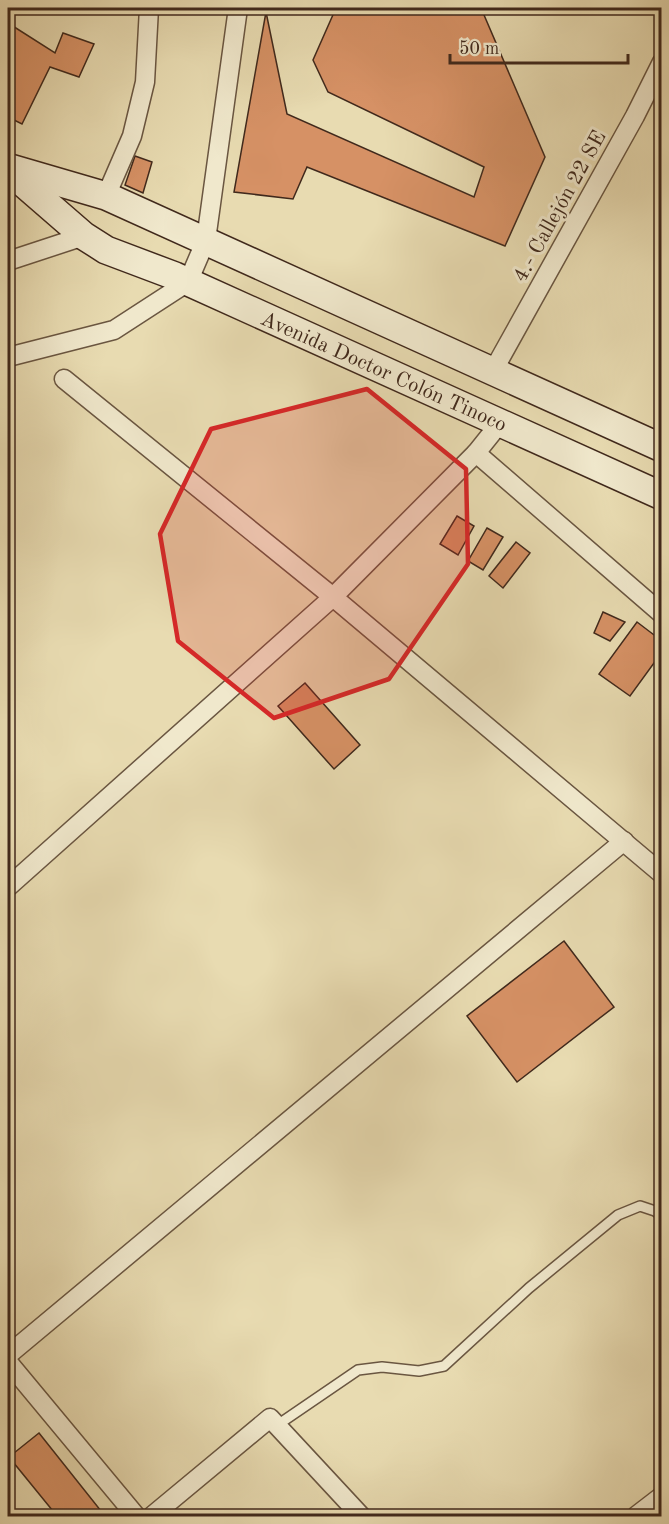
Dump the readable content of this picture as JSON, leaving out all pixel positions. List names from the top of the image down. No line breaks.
{"streets":{"main road":["Avenida Doctor Colón Tinoco"],"street":["4.- Callejón 22 SE"]},"scale_bar":"50 m"}
